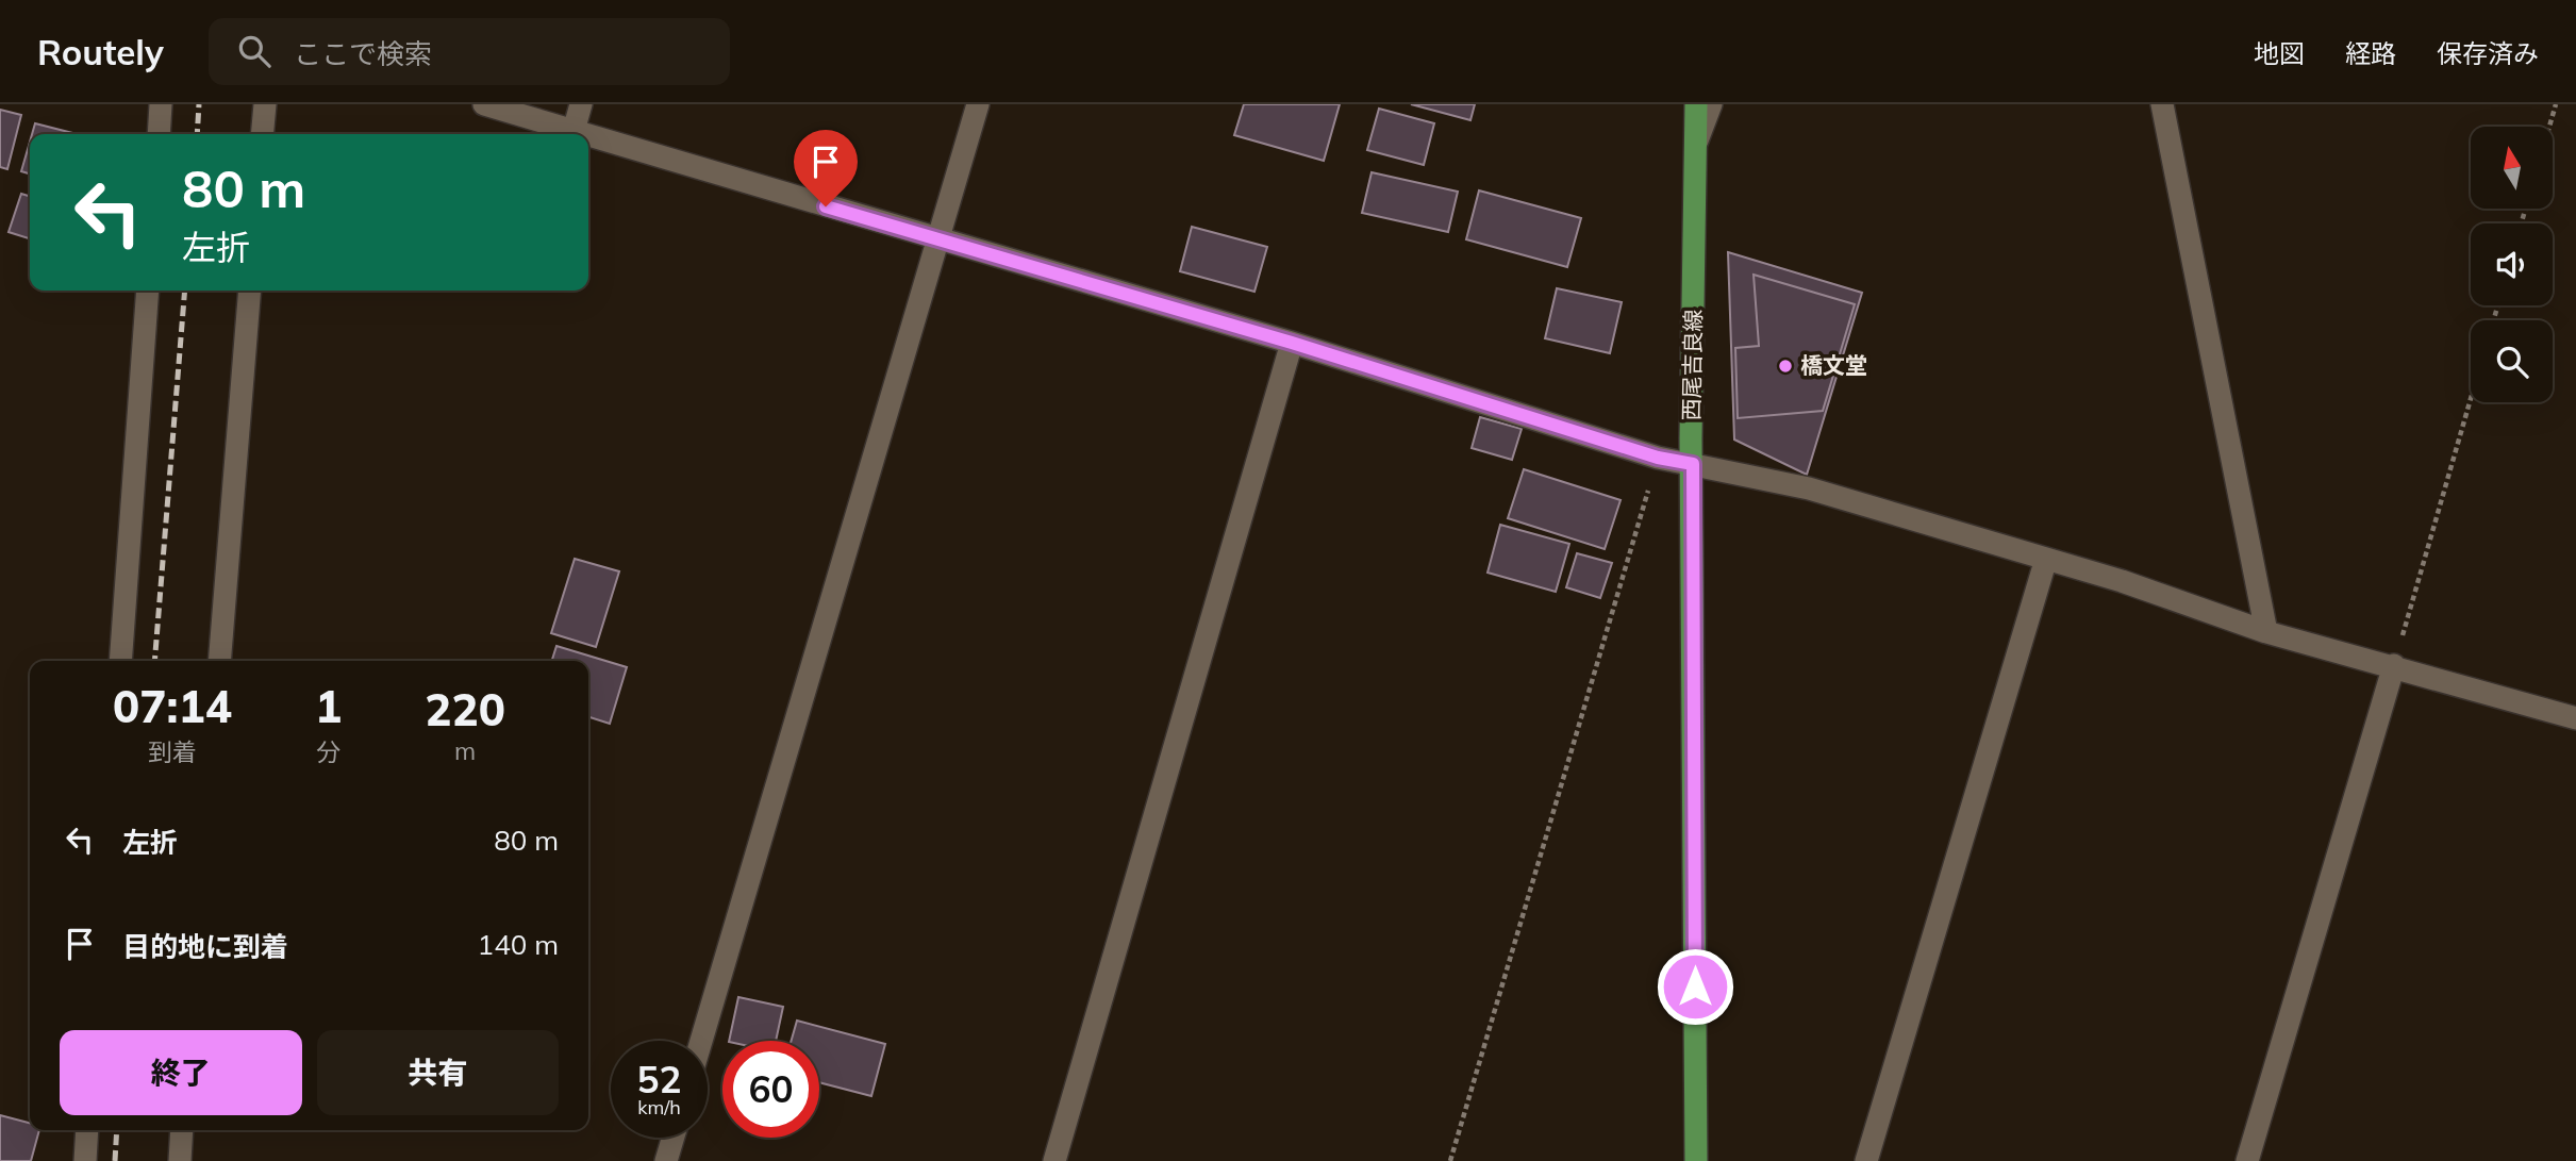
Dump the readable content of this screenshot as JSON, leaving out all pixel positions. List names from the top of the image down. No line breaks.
{"streets":{"main road":["西尾吉良線"]},"places":["橋文堂"],"north":"top","page":{"header":"Routely","search":"ここで検索","nav":["地図","経路","保存済み"],"turn":["80 m","左折"],"eta":["07:14","到着","1","分","220","m"],"list":[{"name":"左折","value":"80 m"},{"name":"目的地に到着","value":"140 m"}],"buttons":["終了","共有"],"speed":"52 km/h","limit":"60"}}
